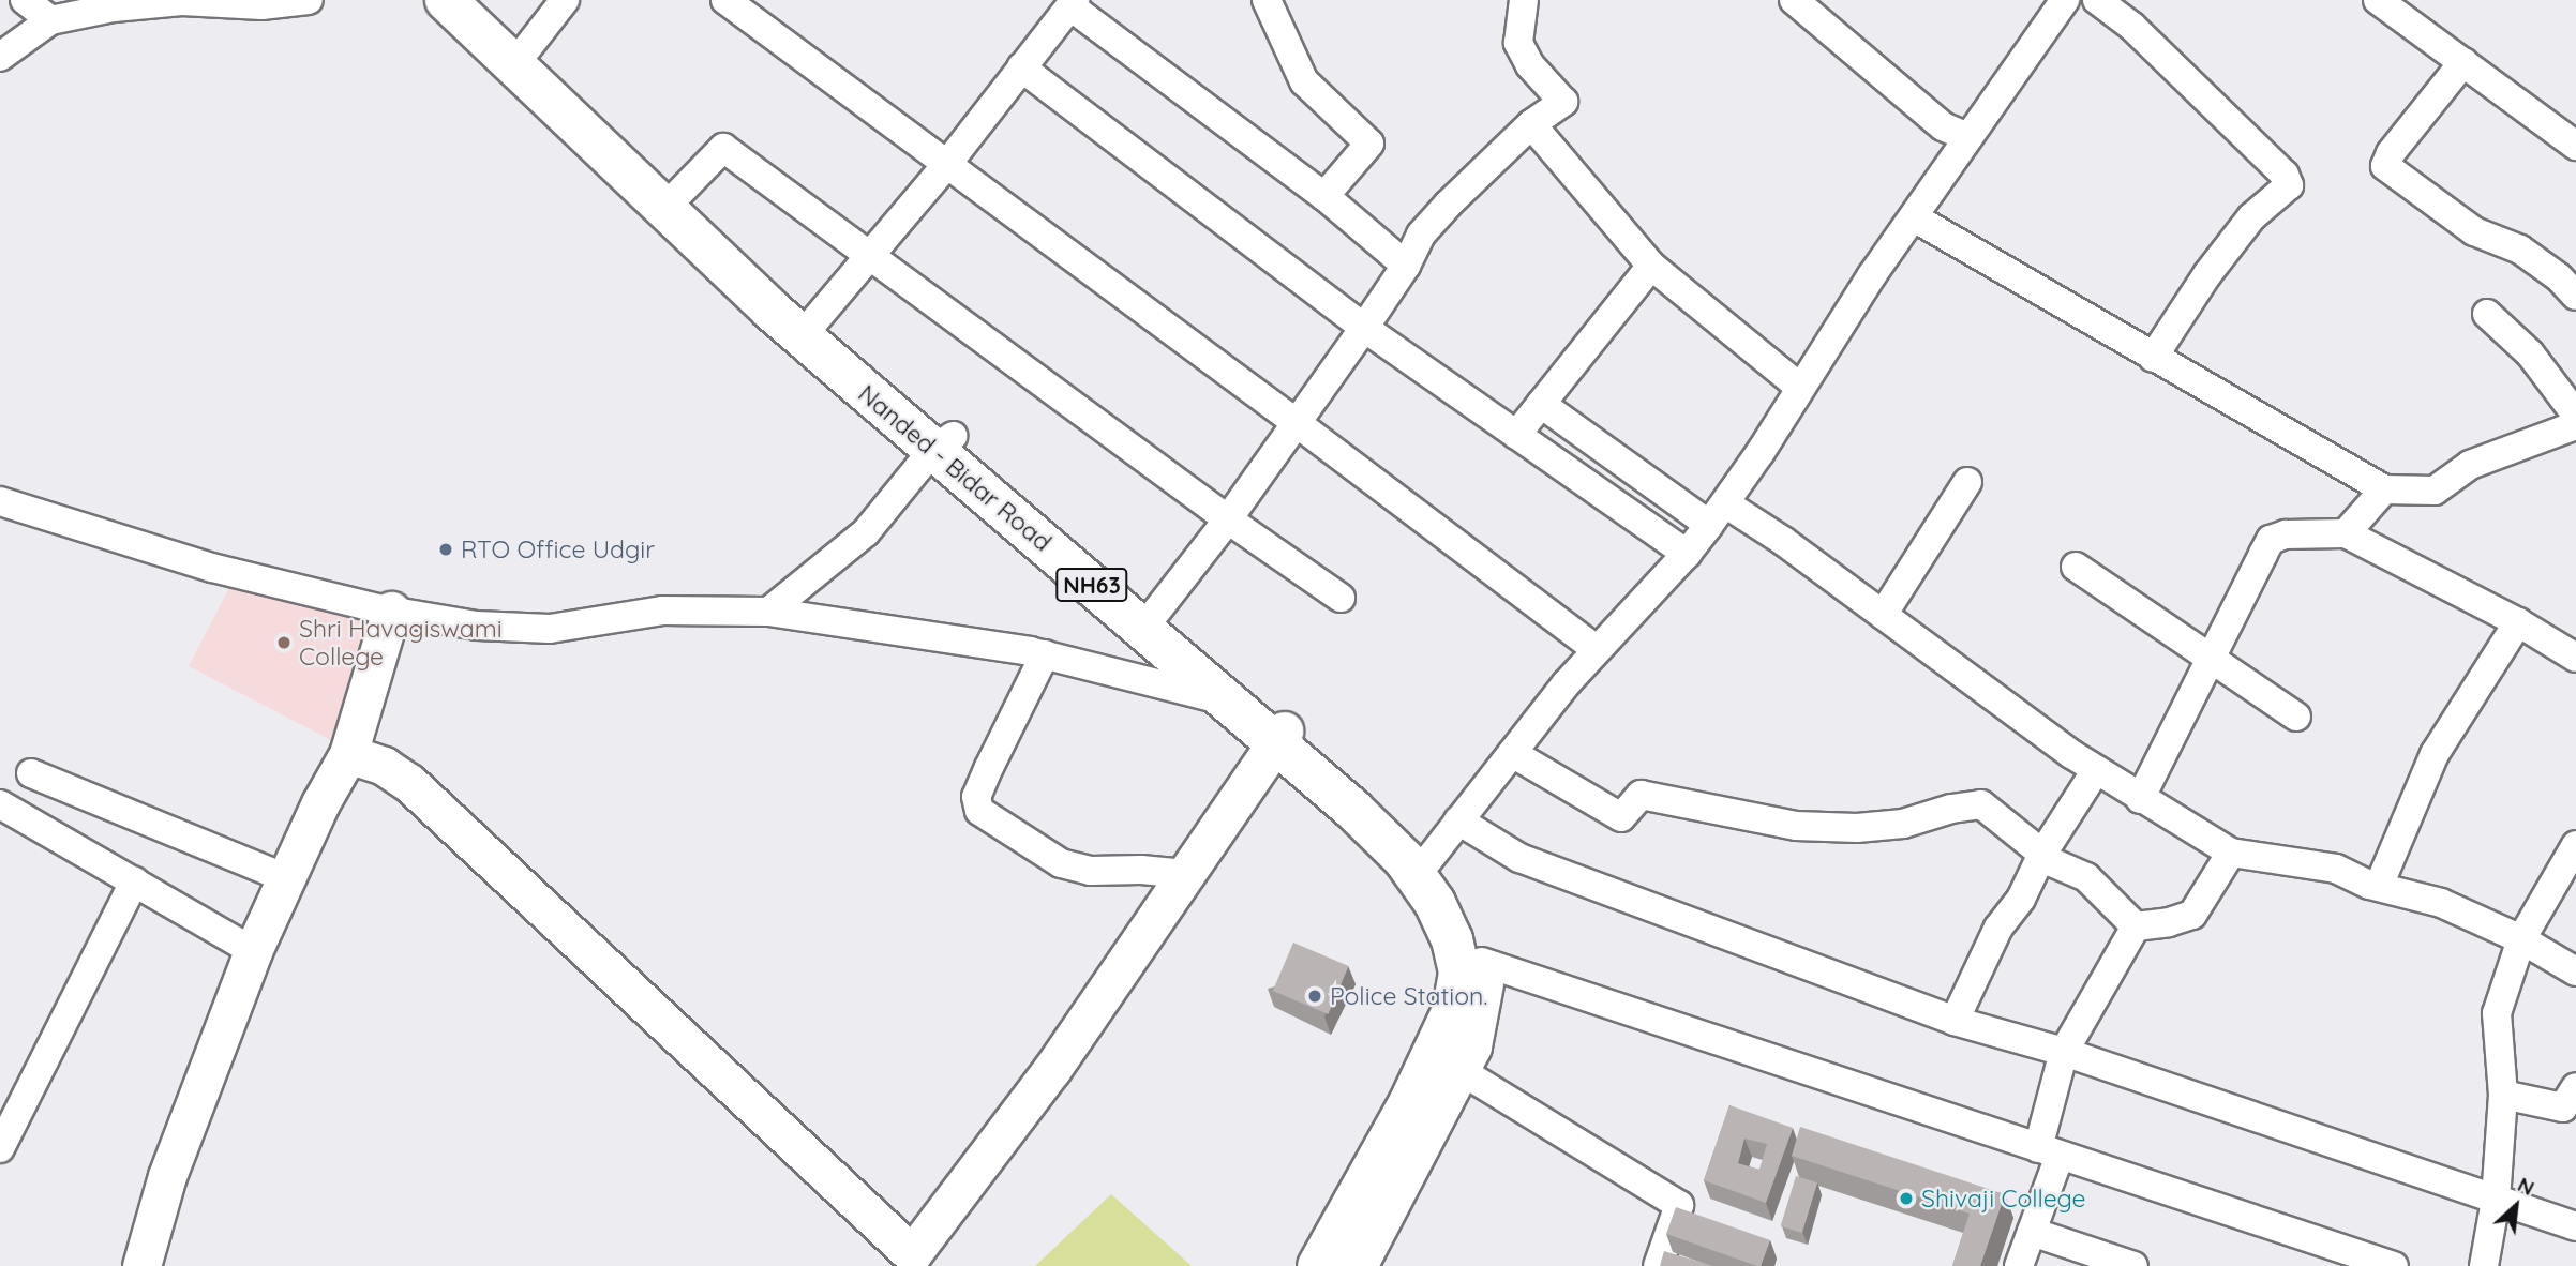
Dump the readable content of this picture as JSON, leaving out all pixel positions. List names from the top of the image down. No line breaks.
{"streets":{"highway":["Nanded - Bidar Road","NH63"]},"places":["RTO Office Udgir","Shri Havagiswami College","Police Station.","Shivaji College"],"north":"top right"}
